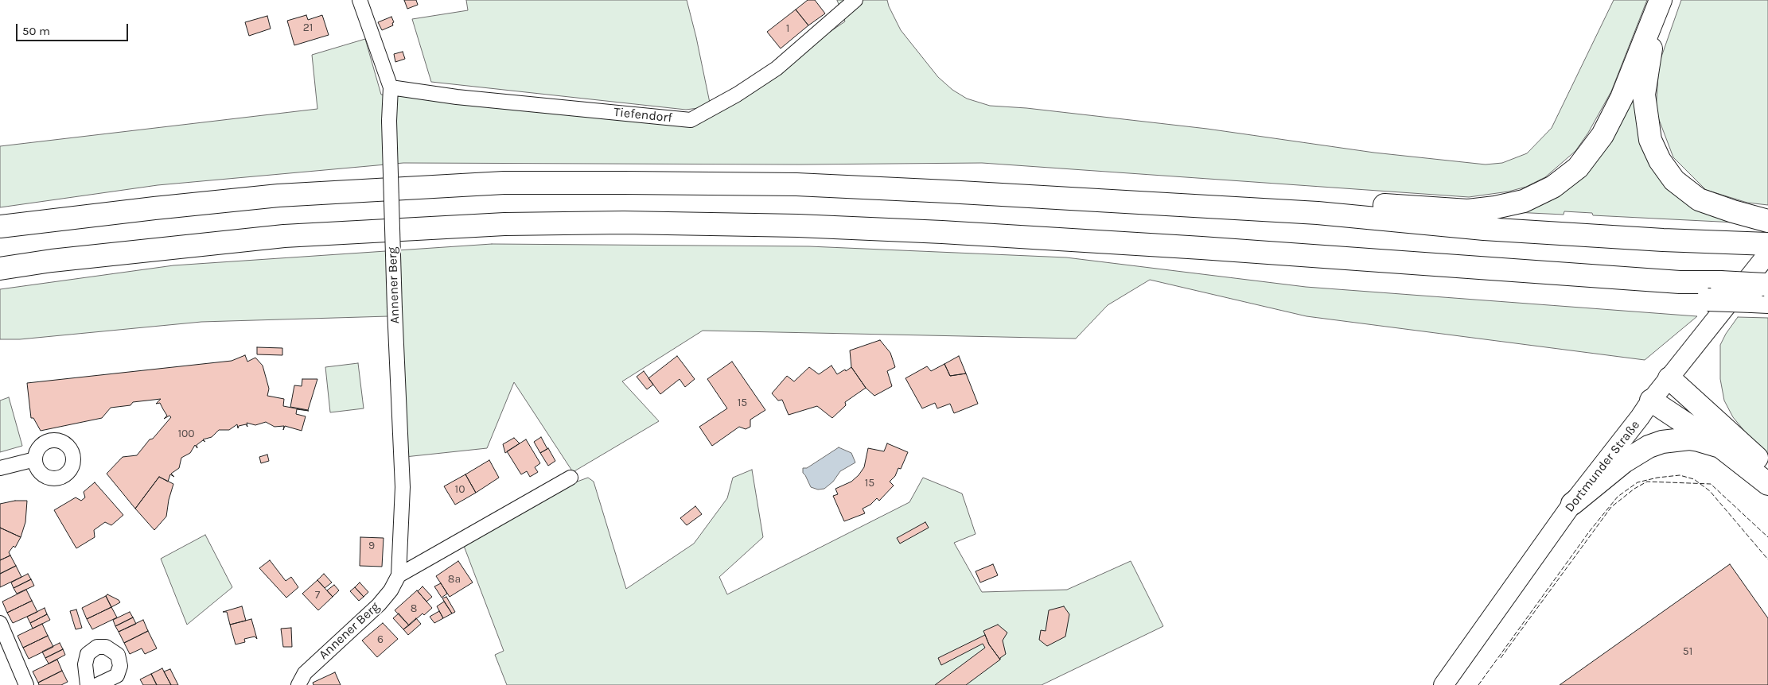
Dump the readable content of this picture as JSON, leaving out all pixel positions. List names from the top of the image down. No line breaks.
{"streets":{"main road":["Dortmunder Straße"],"street":["Tiefendorf","Annener Berg"]},"crossings":[["Tiefendorf","Annener Berg"]],"house_numbers":["21","1","15","100","15","10","9","8a","7","8","6","51"],"scale_bar":"50 m"}
